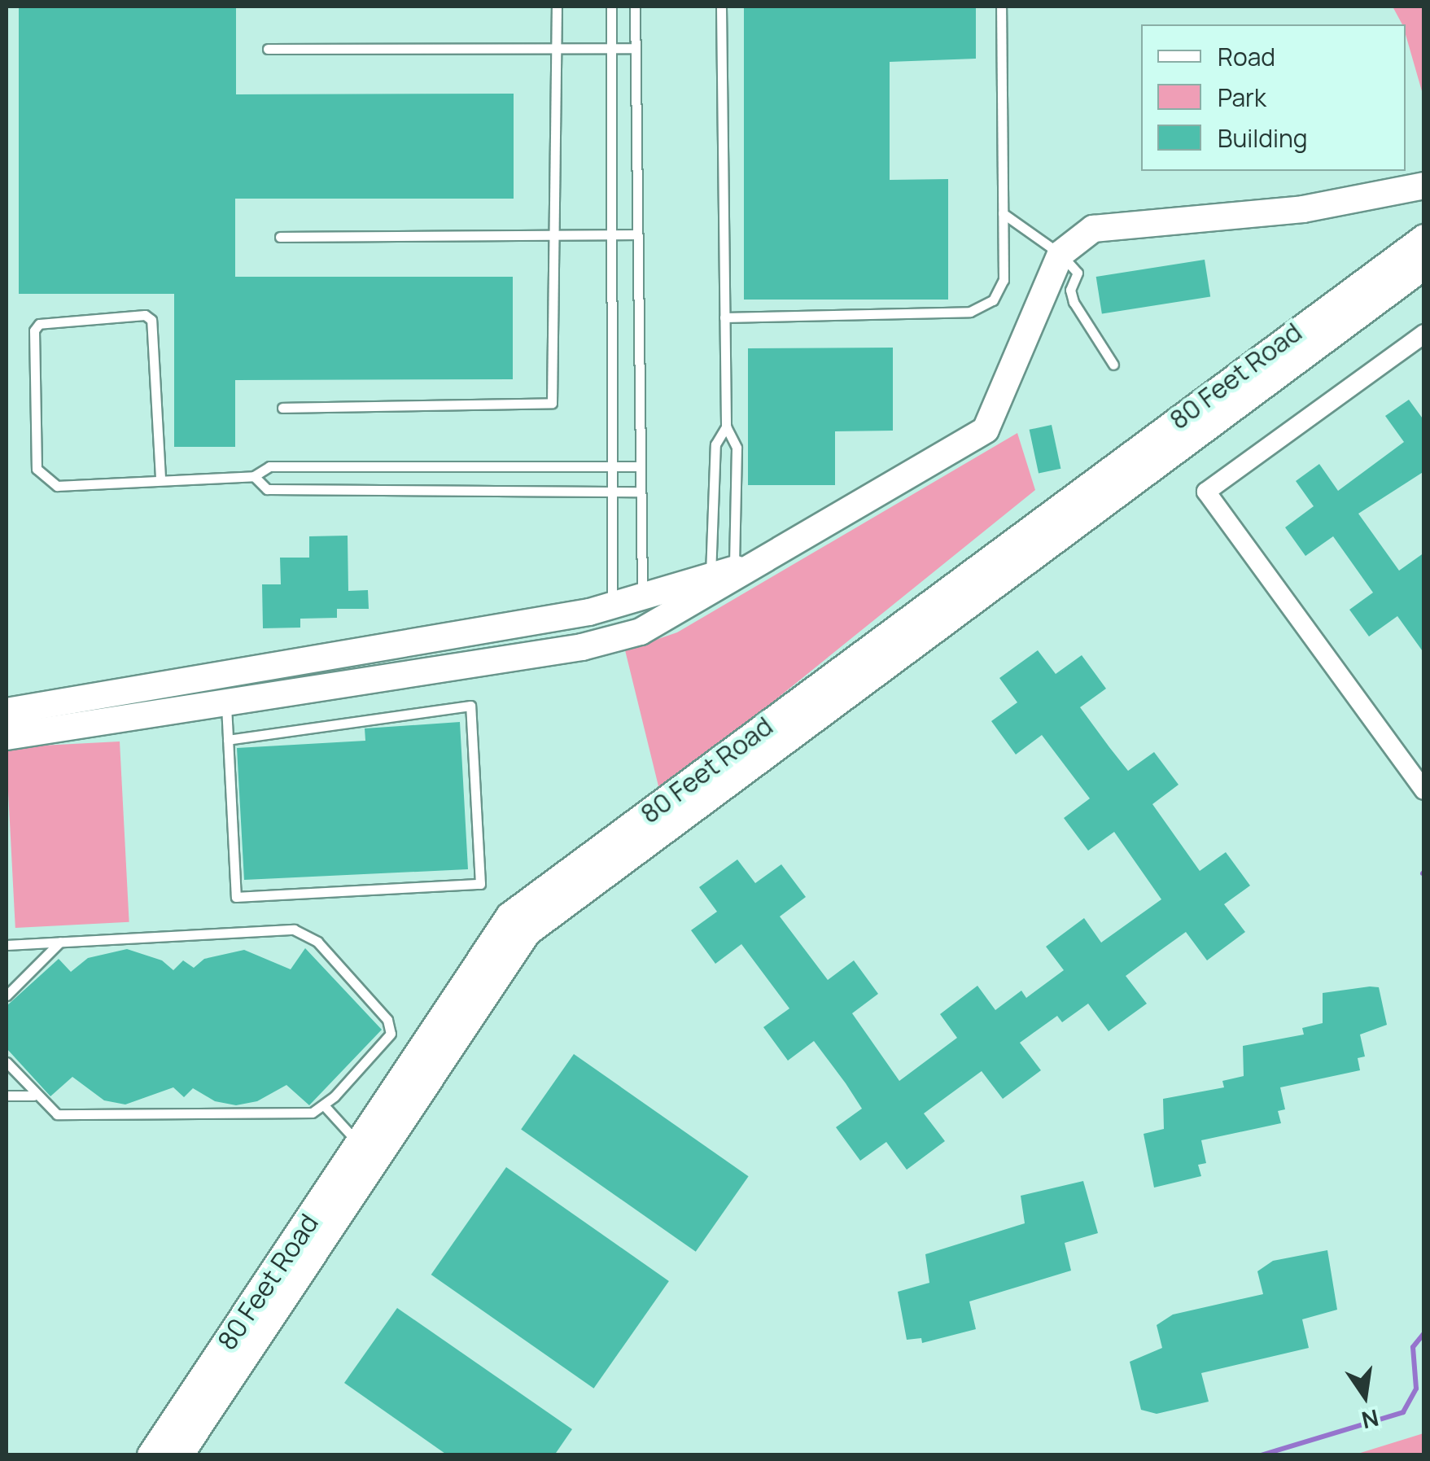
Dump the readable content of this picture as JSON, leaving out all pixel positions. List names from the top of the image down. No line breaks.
{"streets":{"street":["80 Feet Road"]},"legend":["Road","Park","Building"],"north":"bottom"}
